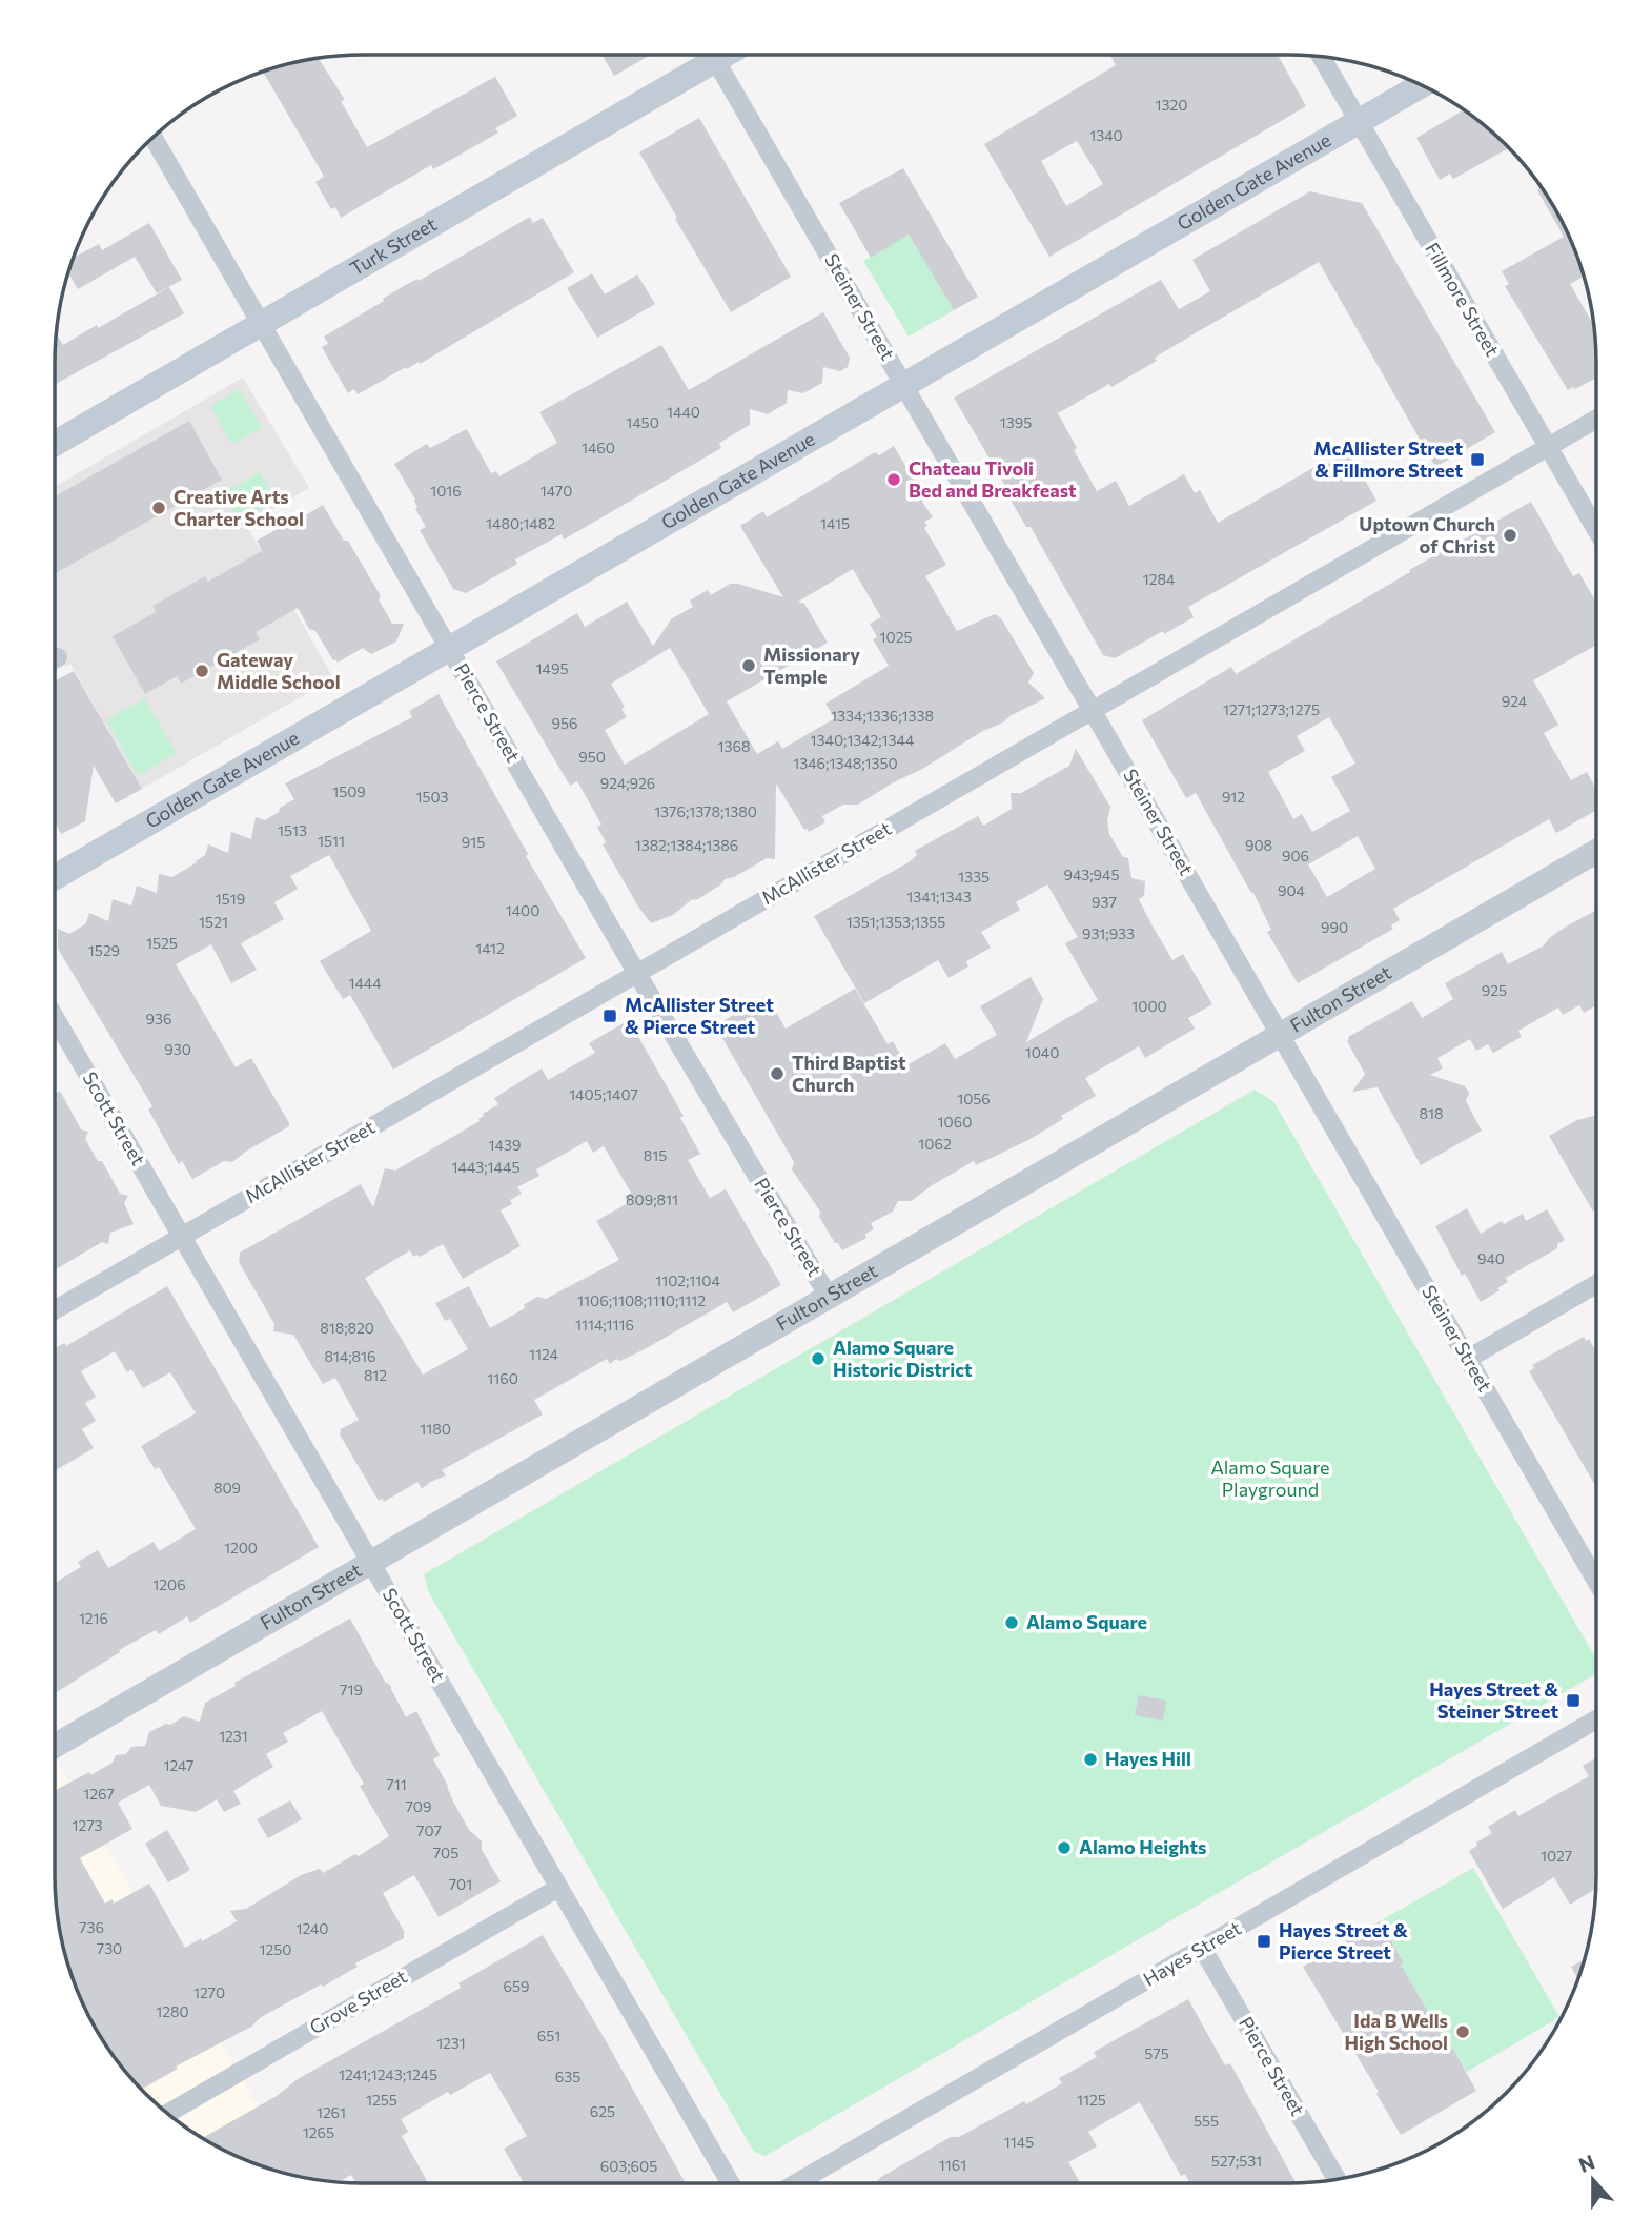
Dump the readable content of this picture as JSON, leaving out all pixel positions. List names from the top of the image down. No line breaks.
{"streets":{"main road":["Golden Gate Avenue","Turk Street"],"street":["Fillmore Street","Steiner Street","Pierce Street","McAllister Street","Fulton Street","Scott Street","Hayes Street","Grove Street"]},"crossings":[["Golden Gate Avenue","Fillmore Street"],["Golden Gate Avenue","Steiner Street"],["Golden Gate Avenue","Pierce Street"],["Turk Street","Pierce Street"],["Fillmore Street","McAllister Street"],["Steiner Street","McAllister Street"],["Steiner Street","Fulton Street"],["Pierce Street","McAllister Street"],["Pierce Street","Fulton Street"],["Pierce Street","Hayes Street"],["McAllister Street","Scott Street"],["Fulton Street","Scott Street"],["Scott Street","Grove Street"]],"parks":["Alamo Square Playground"],"places":{"transit":["McAllister Street & Fillmore Street","McAllister Street & Pierce Street","Hayes Street & Steiner Street","Hayes Street & Pierce Street"],"other":["Chateau Tivoli Bed and Breakfeast","Creative Arts Charter School","Uptown Church of Christ","Missionary Temple","Gateway Middle School","Third Baptist Church","Alamo Square Historic District","Alamo Square","Hayes Hill","Alamo Heights","Ida B Wells High School"]},"house_numbers":["1320","1340","1440","1450","1395","1460","1016","1470","1480;1482","1415","1284","1025","1495","924","1271;1273;1275","1334;1336;1338","956","1340;1342;1344","1368","950","1346;1348;1350","924;926","1509","1503","912","1376;1378;1380","1513","1511","915","1382;1384;1386","908","906","943;945","1335","904","1341;1343","1519","937","1400","1521","1351;1353;1355","990","931;933","1525","1412","1529","1444","925","1000","936","930","1040","1405;1407","1056","818","1060","1062","1439","815","1443;1445","809;811","940","1102;1104","1106;1108;1110;1112","1114;1116","818;820","1124","814;816","812","1160","1180","809","1200","1206","1216","719","1231","1247","711","1267","709","1273","707","705","1027","701","736","1240","730","1250","659","1270","1280","651","1231","575","1241;1243;1245","635","1255","1125","625","1261","555","1265","1145","527;531","1161","603;605"],"north":"top"}
